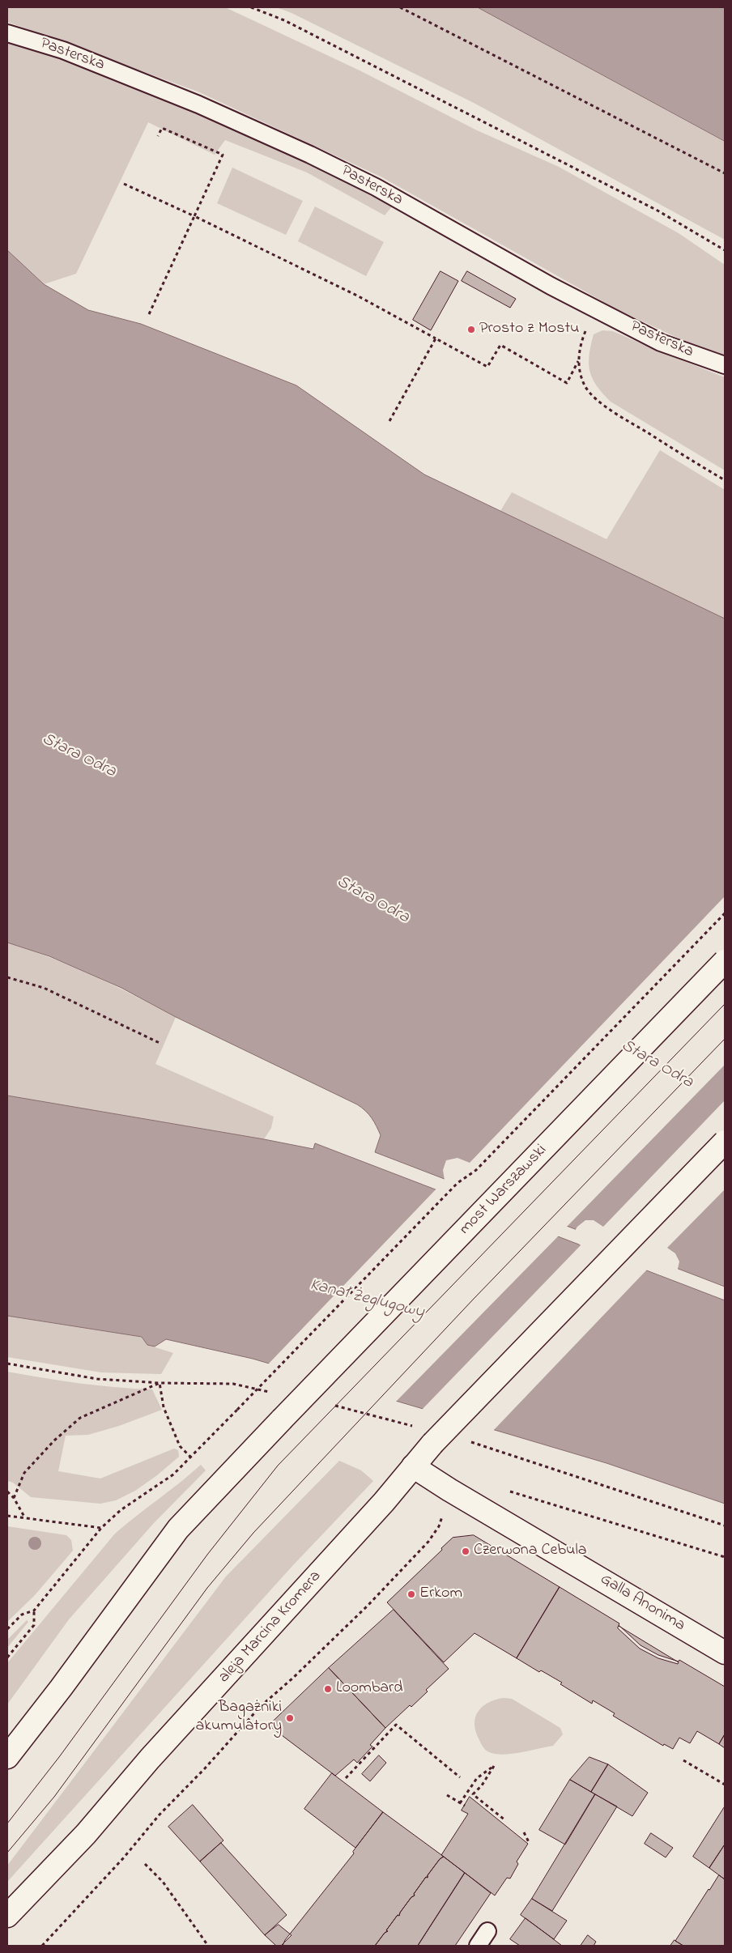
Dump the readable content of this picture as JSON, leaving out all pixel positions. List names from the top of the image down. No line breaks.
{"streets":{"main road":["most Warszawski","Galla Anonima","aleja Marcina Kromera"],"lane":["Pasterska"]},"crossings":[["Galla Anonima","aleja Marcina Kromera"]],"water":["Stara Odra","Kanał Żeglugowy"],"places":["Prosto z Mostu","Czerwona Cebula","Erkom","Loombard","Bagażniki akumulatory"]}
